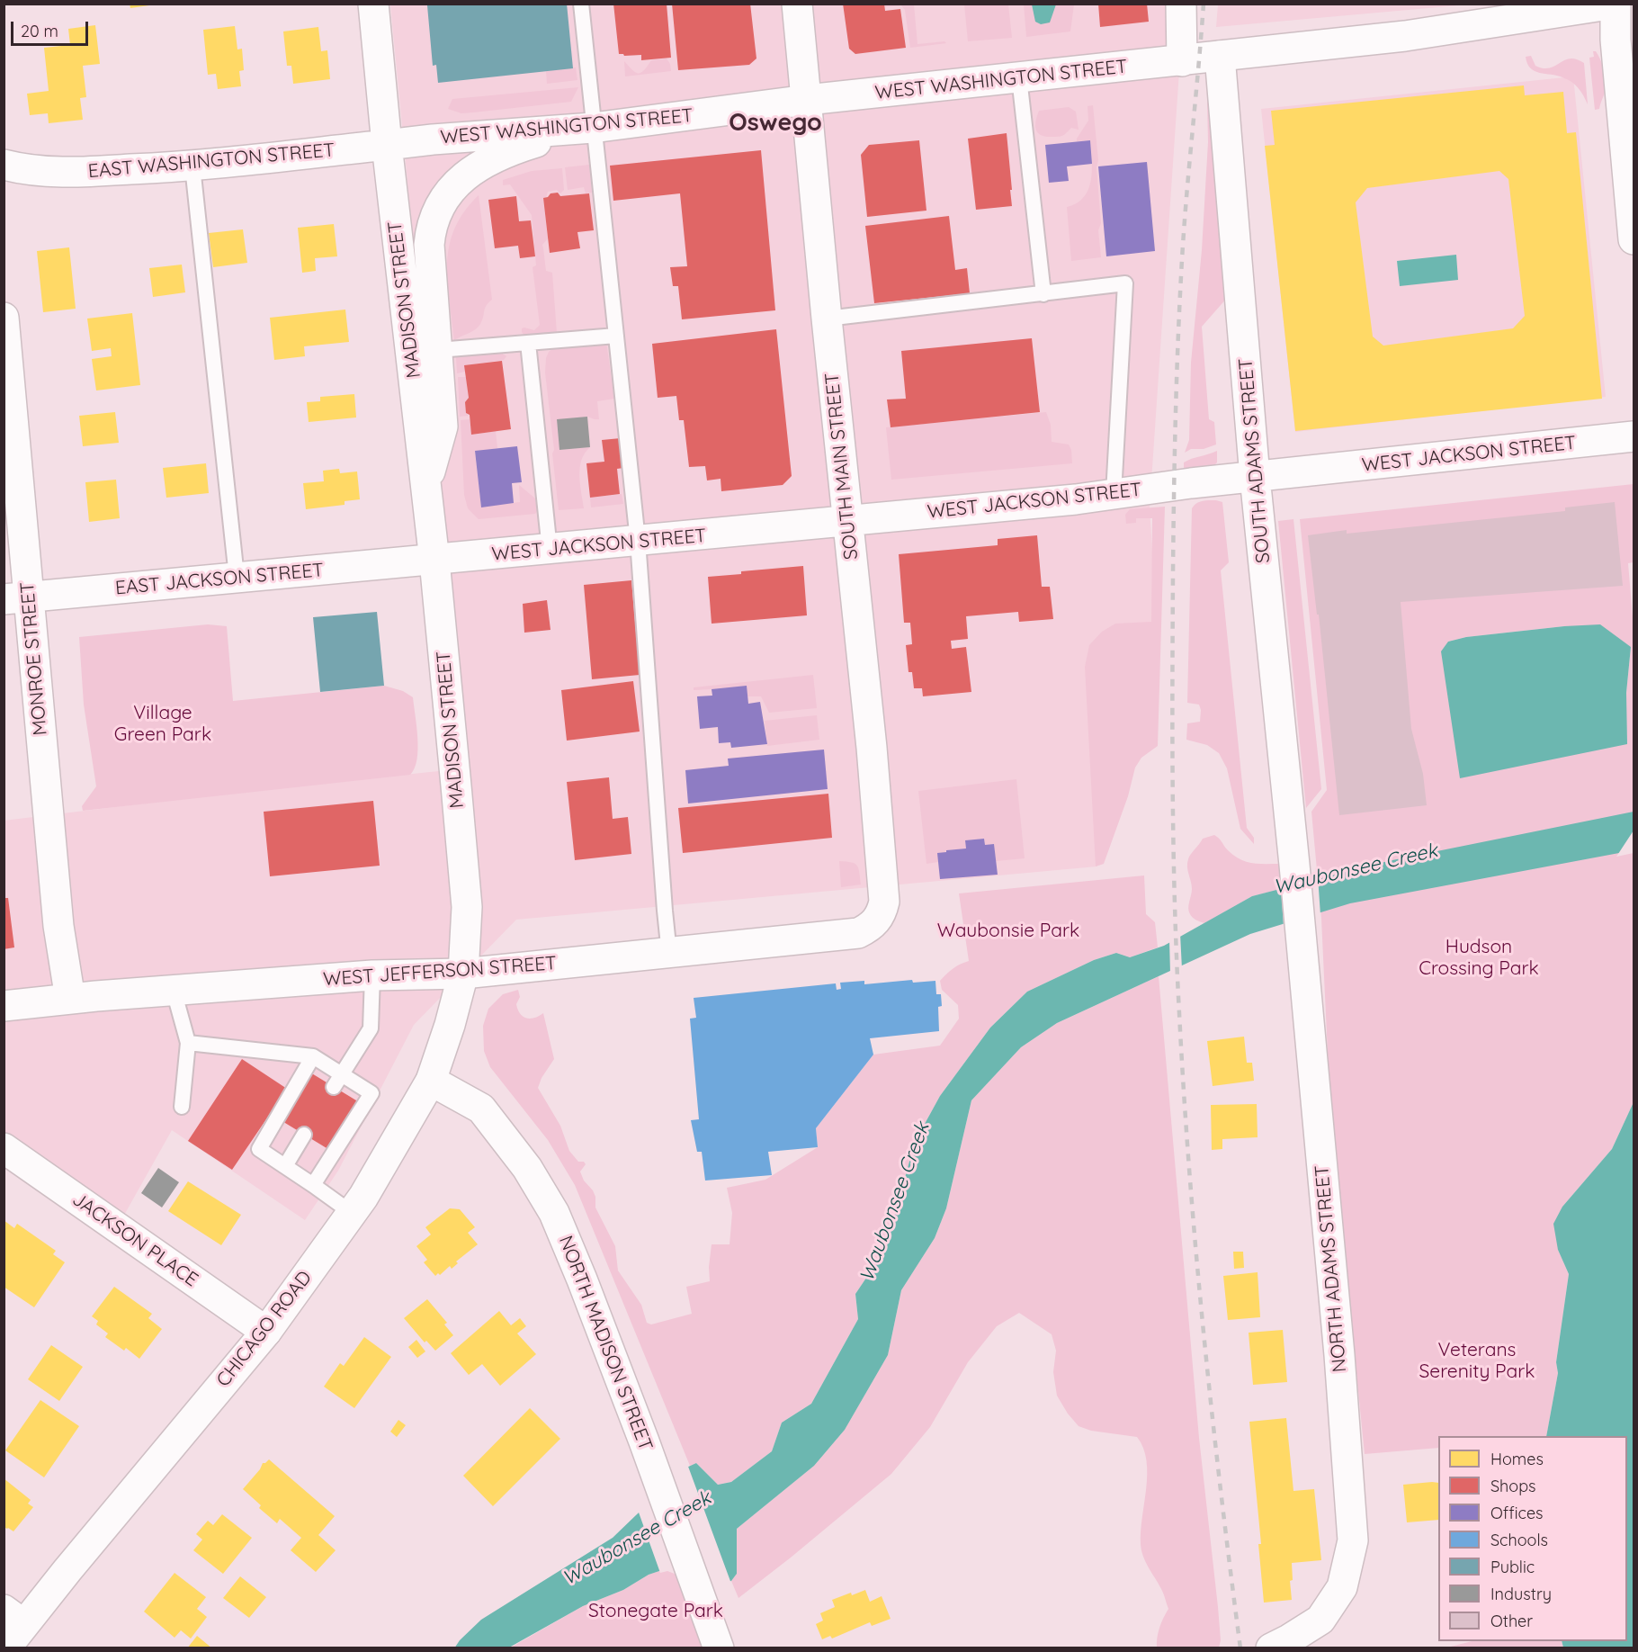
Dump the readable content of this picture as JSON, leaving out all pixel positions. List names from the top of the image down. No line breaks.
{"streets":{"street":["WEST WASHINGTON STREET","EAST WASHINGTON STREET","MADISON STREET","WEST JACKSON STREET","SOUTH ADAMS STREET","SOUTH MAIN STREET","EAST JACKSON STREET","MONROE STREET","WEST JEFFERSON STREET","JACKSON PLACE","NORTH ADAMS STREET","CHICAGO ROAD","NORTH MADISON STREET"]},"crossings":[["WEST WASHINGTON STREET","EAST WASHINGTON STREET"],["WEST WASHINGTON STREET","MADISON STREET"],["WEST WASHINGTON STREET","SOUTH ADAMS STREET"],["WEST WASHINGTON STREET","SOUTH MAIN STREET"],["EAST WASHINGTON STREET","MADISON STREET"],["MADISON STREET","WEST JACKSON STREET"],["MADISON STREET","EAST JACKSON STREET"],["MADISON STREET","WEST JEFFERSON STREET"],["MADISON STREET","CHICAGO ROAD"],["WEST JACKSON STREET","SOUTH ADAMS STREET"],["WEST JACKSON STREET","SOUTH MAIN STREET"],["WEST JACKSON STREET","EAST JACKSON STREET"],["SOUTH ADAMS STREET","NORTH ADAMS STREET"],["SOUTH MAIN STREET","WEST JEFFERSON STREET"],["EAST JACKSON STREET","MONROE STREET"],["MONROE STREET","WEST JEFFERSON STREET"],["WEST JEFFERSON STREET","CHICAGO ROAD"],["JACKSON PLACE","CHICAGO ROAD"],["CHICAGO ROAD","NORTH MADISON STREET"]],"districts":["Oswego"],"water":["Waubonsee Creek"],"parks":["Village Green Park","Waubonsie Park","Hudson Crossing Park","Veterans Serenity Park","Stonegate Park"],"legend":["Homes","Shops","Offices","Schools","Public","Industry","Other"],"scale_bar":"20 m"}
